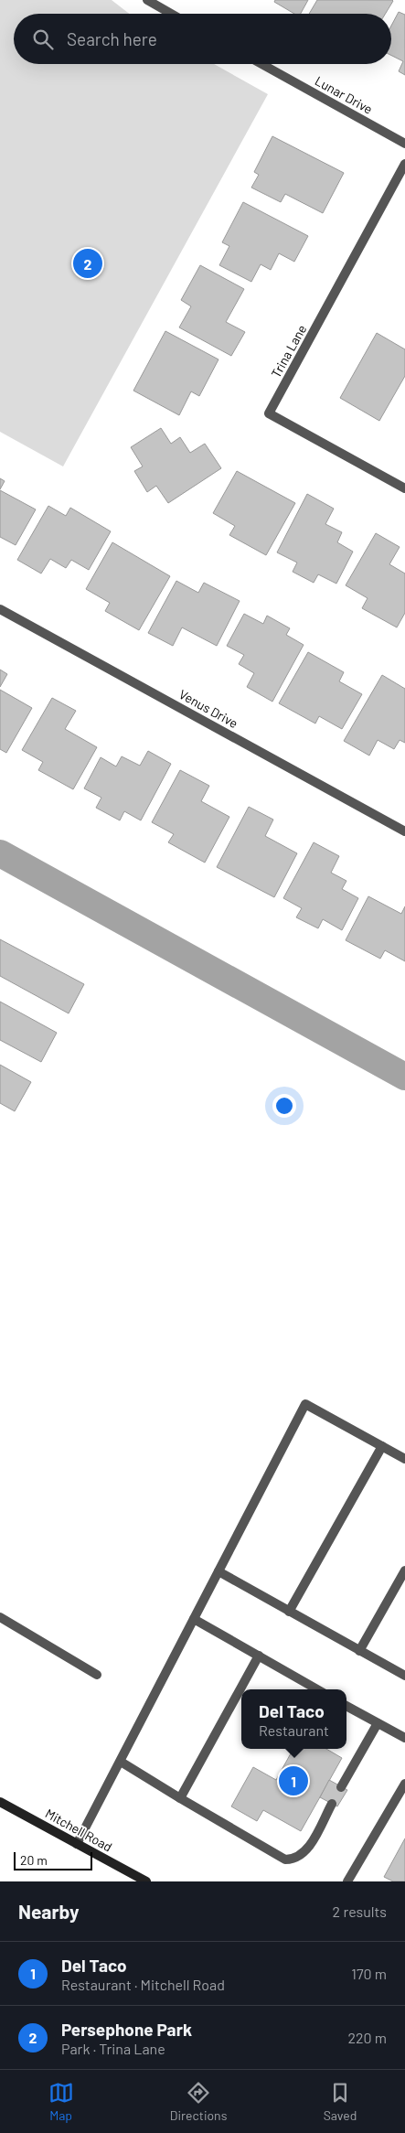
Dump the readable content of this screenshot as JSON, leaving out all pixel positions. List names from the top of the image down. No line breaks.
{"streets":{"main road":["Mitchell Road"],"street":["Lunar Drive","Trina Lane","Venus Drive"]},"scale_bar":"20 m","page":{"search":"Search here","pins":["2","1"],"popup":["Del Taco","Restaurant"],"scale":"20 m","heading":["Nearby","2 results"],"list":[{"mark":"1","name":"Del Taco","note":"Restaurant · Mitchell Road","value":"170 m"},{"mark":"2","name":"Persephone Park","note":"Park · Trina Lane","value":"220 m"}],"nav":["Map","Directions","Saved"]}}
